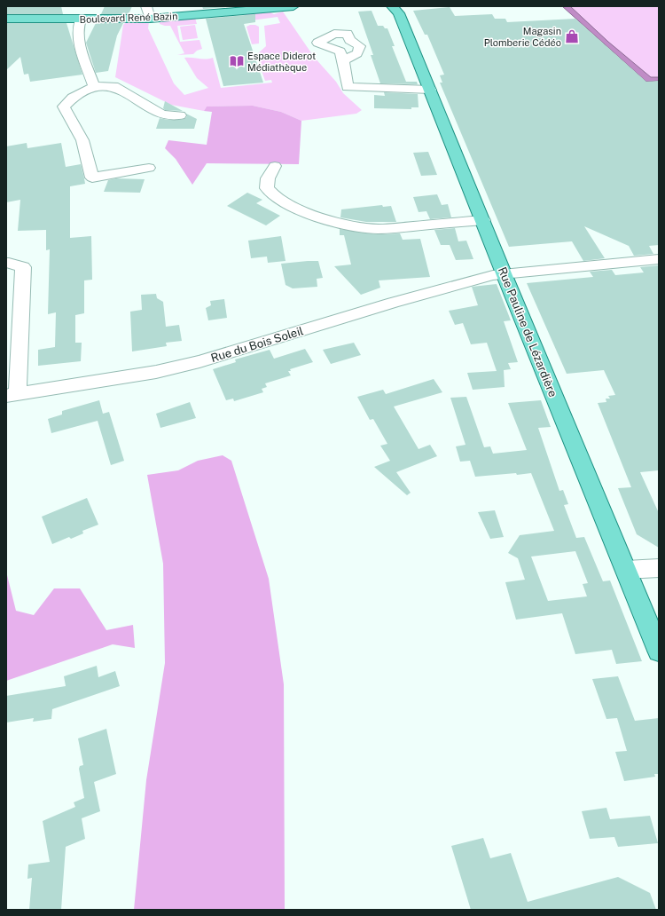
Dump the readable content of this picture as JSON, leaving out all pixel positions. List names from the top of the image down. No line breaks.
{"streets":{"main road":["Boulevard René Bazin","Rue Pauline de Lézardière"],"street":["Rue du Bois Soleil"]},"crossings":[["Rue Pauline de Lézardière","Rue du Bois Soleil"]],"places":{"shop":["Magasin Plomberie Cédéo"],"library":["Espace Diderot Médiathèque"]}}
